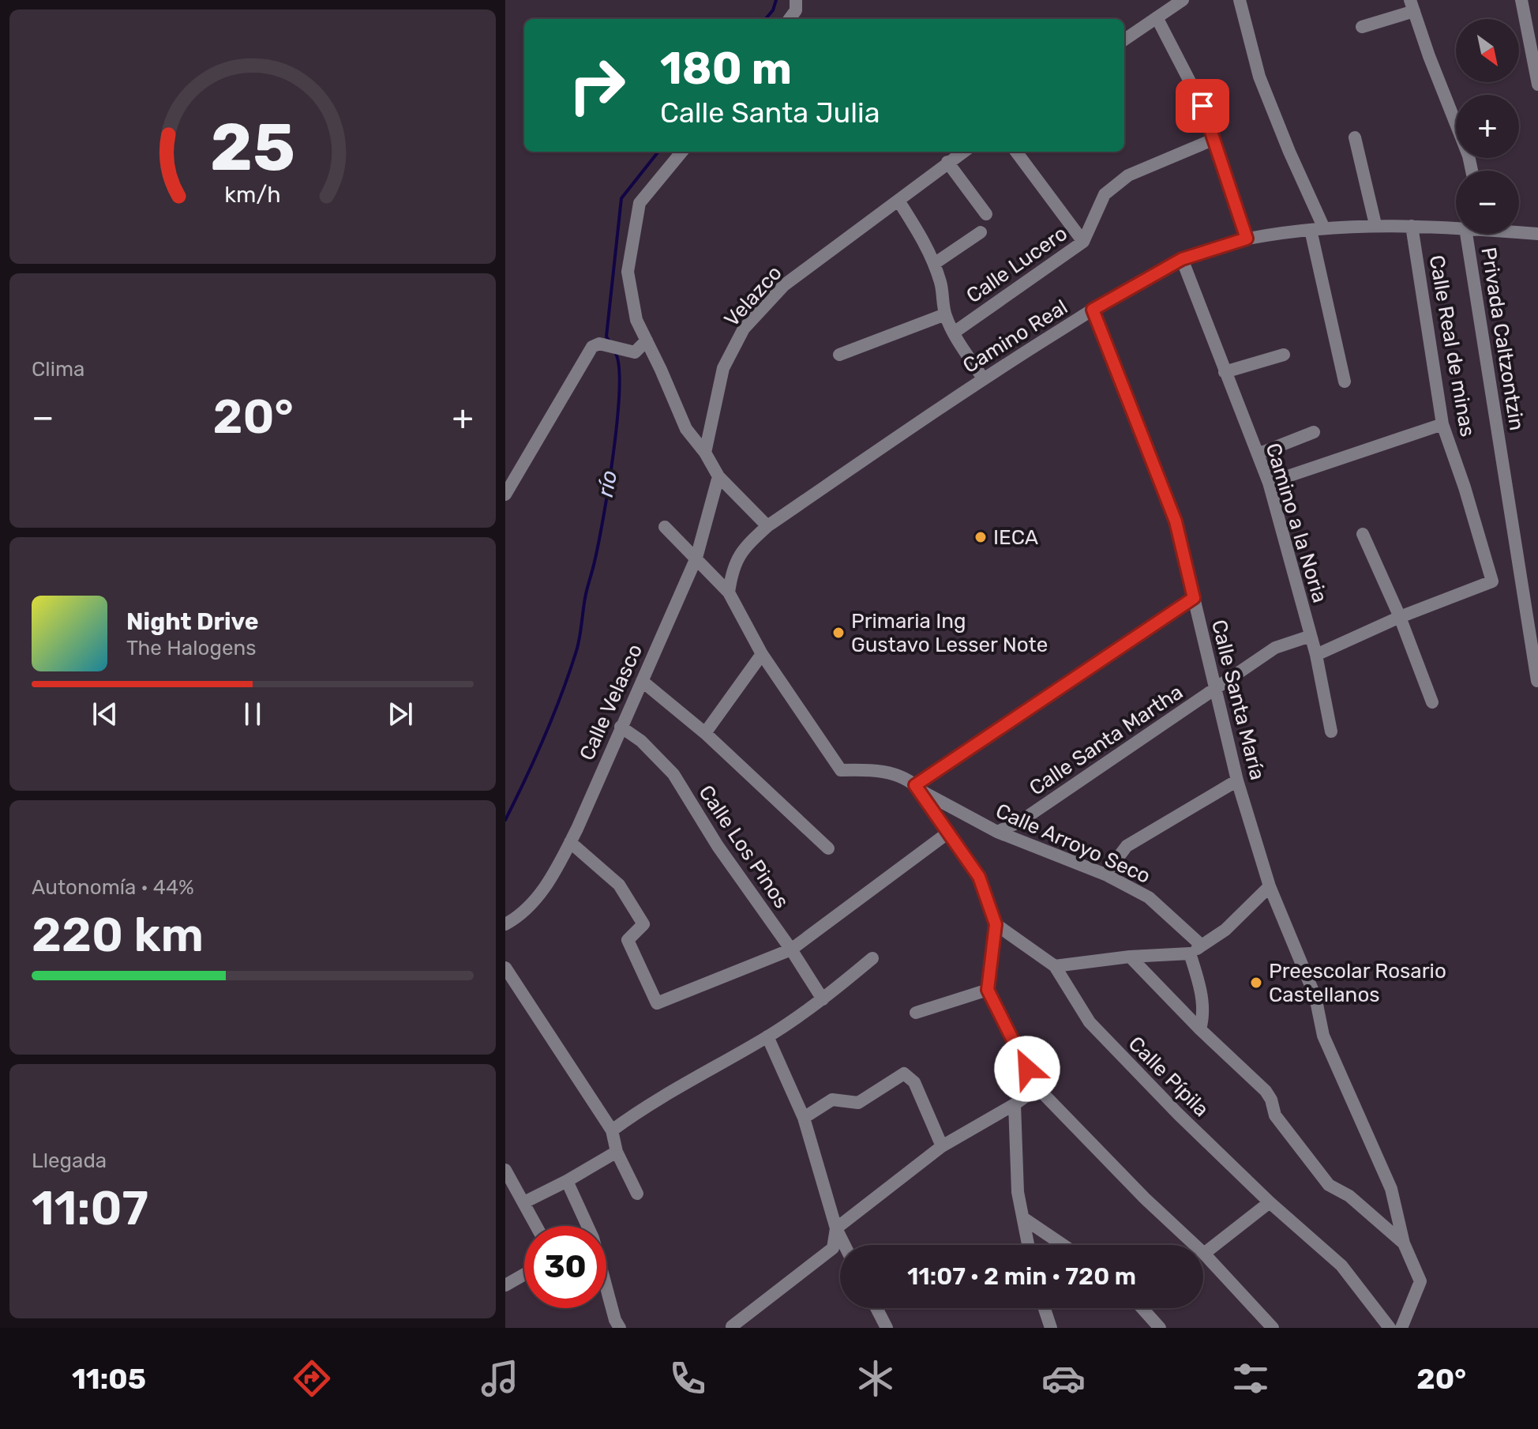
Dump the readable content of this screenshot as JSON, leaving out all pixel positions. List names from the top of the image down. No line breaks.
{"streets":{"street":["Calle Lucero","Velazco","Camino Real","Privada Caltzontzin","Calle Real de minas","Camino a la Noria","Calle Santa María","Calle Velasco","Calle Santa Martha","Calle Arroyo Seco","Calle Los Pinos","Calle Pípila"]},"crossings":[["Camino Real","Calle Real de minas"],["Camino Real","Camino a la Noria"],["Camino Real","Calle Santa María"],["Camino a la Noria","Calle Santa Martha"],["Calle Santa María","Calle Santa Martha"],["Calle Velasco","Calle Los Pinos"],["Calle Santa Martha","Calle Arroyo Seco"]],"water":["río"],"places":["IECA","Primaria Ing Gustavo Lesser Note","Preescolar Rosario Castellanos"],"north":"bottom right","page":{"map_buttons":["+","−"],"turn":["180 m","Calle Santa Julia"],"tile":["Clima",["Autonomía · 44%","220 km"],["Llegada","11:07"]],"heat":["−","20°","+"],"song":["Night Drive","The Halogens"],"limit":"30","trip":"11:07 · 2 min · 720 m","tabs":["11:05","20°"],"gauge":["25","km/h"]}}
